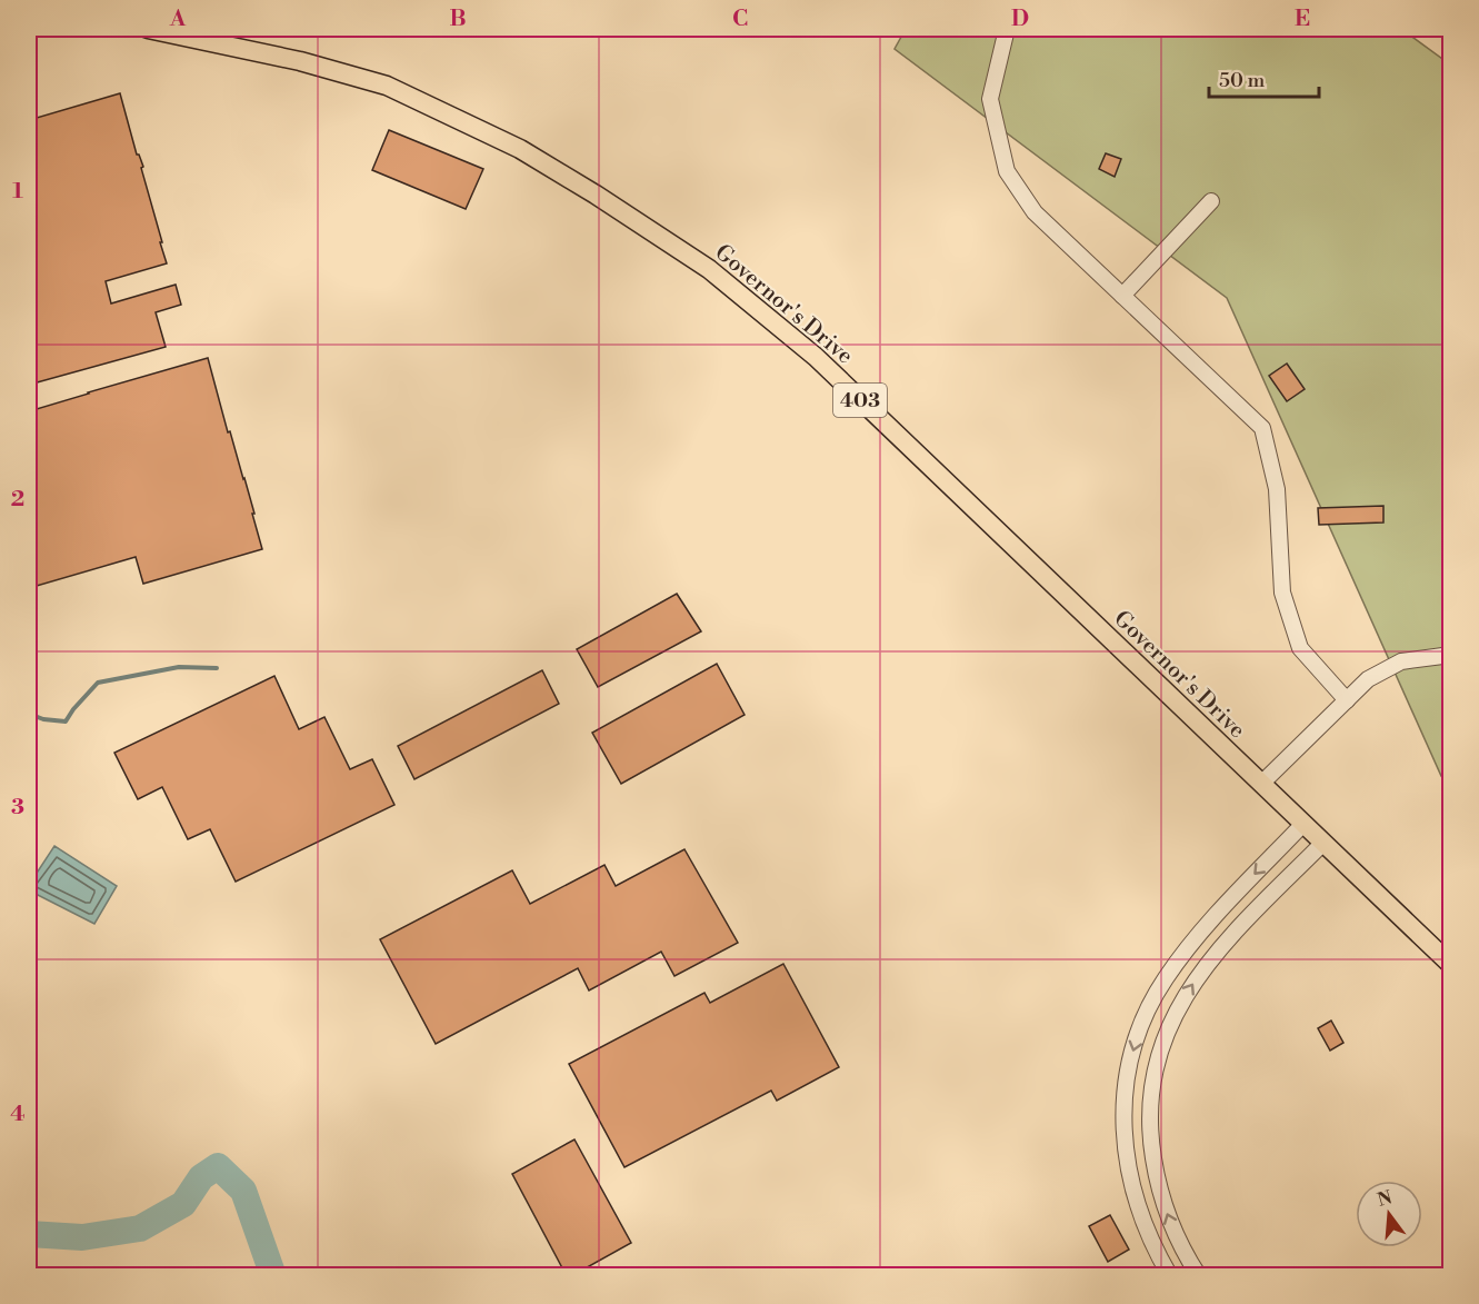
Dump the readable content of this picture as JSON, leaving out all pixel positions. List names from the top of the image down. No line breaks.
{"streets":{"main road":["Governor's Drive","403"]},"scale_bar":"50 m","north":"top","grid":{"columns":["A","B","C","D","E"],"rows":["1","2","3","4"]}}
